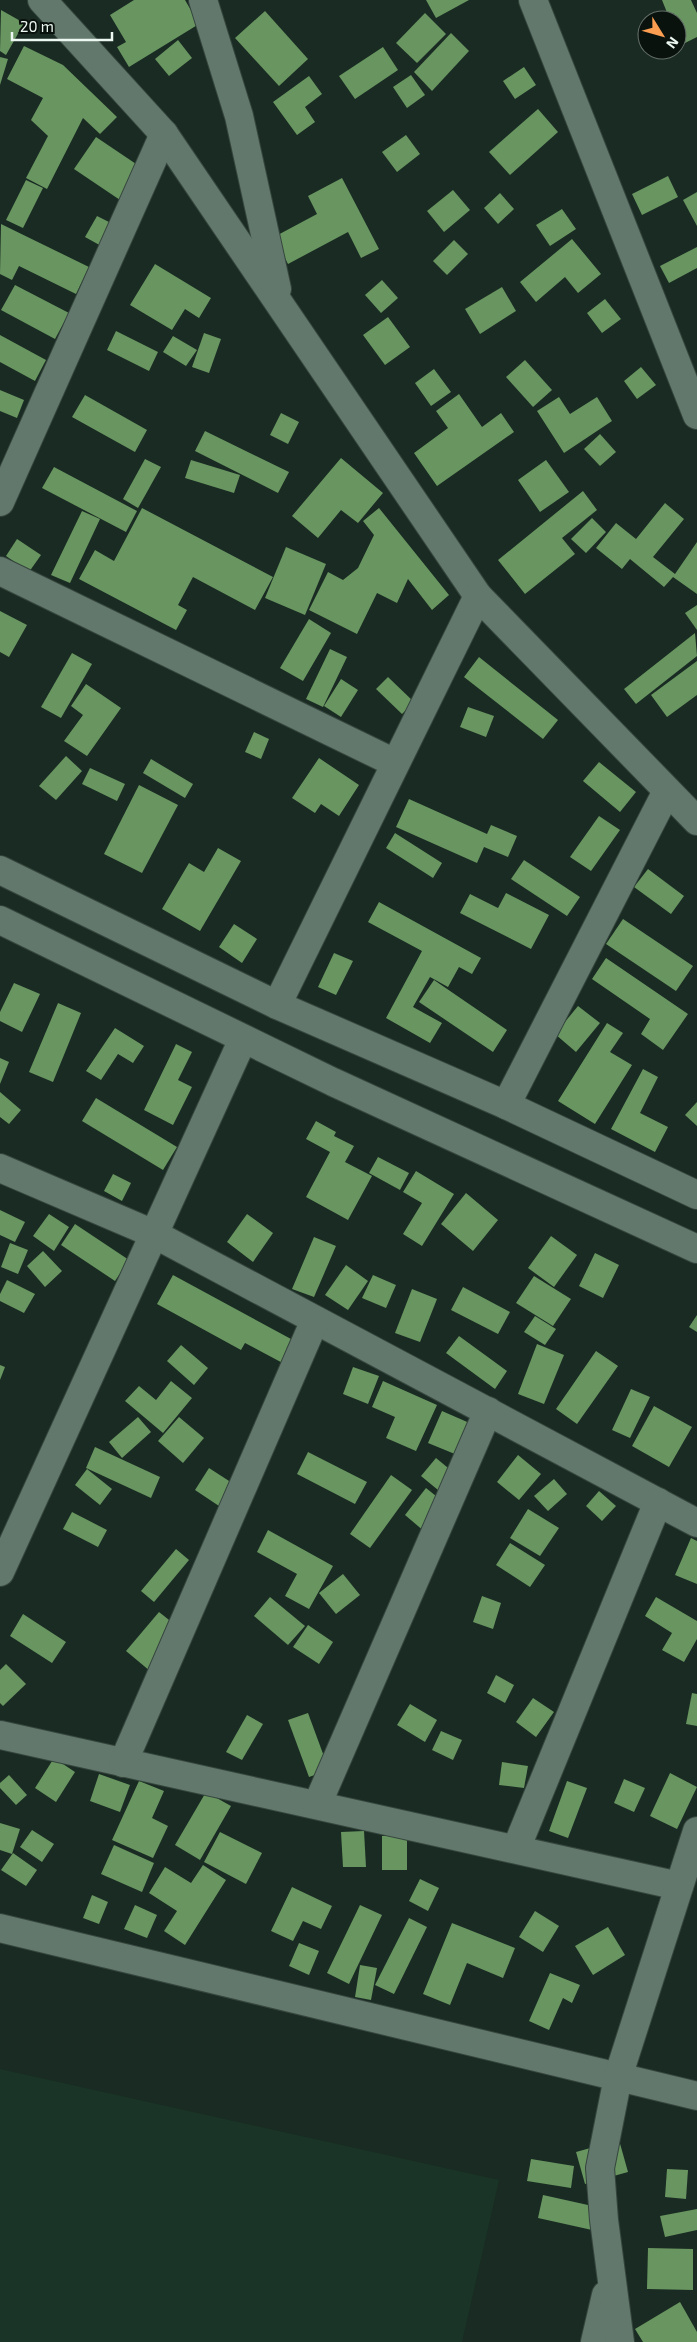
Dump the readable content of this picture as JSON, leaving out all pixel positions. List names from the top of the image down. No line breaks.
{"scale_bar":"20 m","north":"bottom right"}
